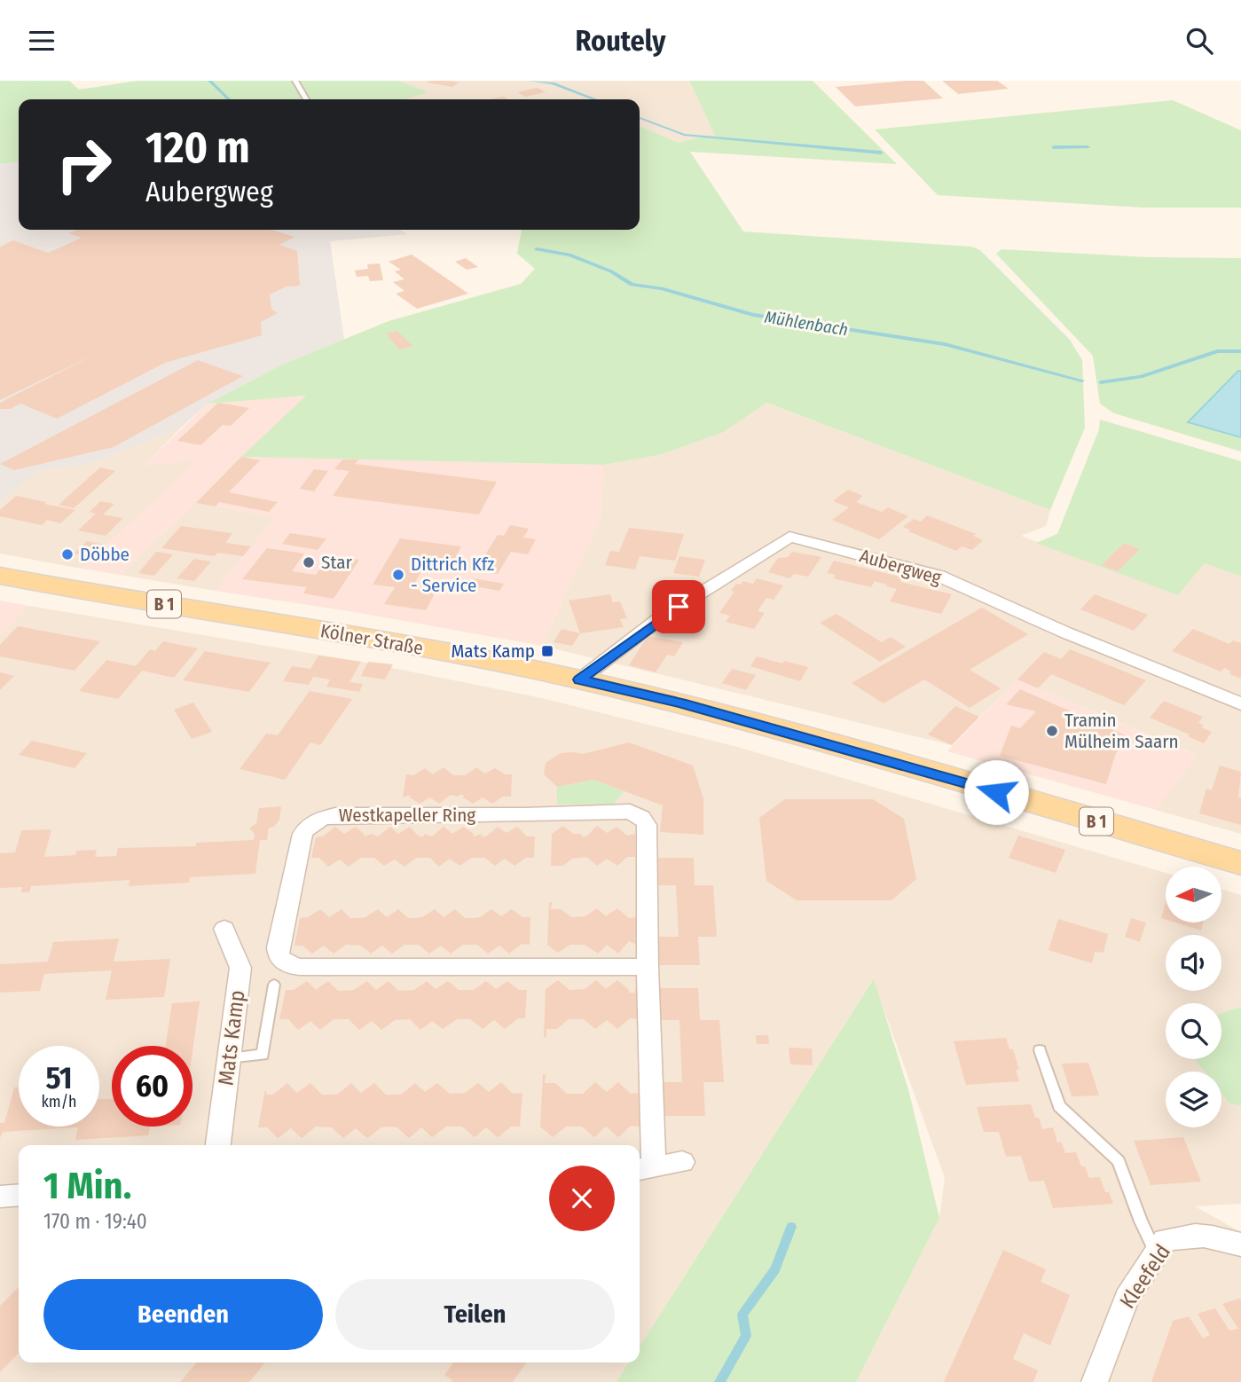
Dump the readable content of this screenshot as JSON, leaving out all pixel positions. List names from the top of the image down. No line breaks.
{"streets":{"main road":["B 1","Kölner Straße"],"street":["Aubergweg","Westkapeller Ring","Mats Kamp","Kleefeld"]},"crossings":[["Aubergweg","Kölner Straße"]],"water":["Mühlenbach"],"places":{"other":["Döbbe","Star","Dittrich Kfz - Service","Tramin Mülheim Saarn"],"transit":["Mats Kamp"]},"north":"left","page":{"header":"Routely","turn":["120 m","Aubergweg"],"speed":"51 km/h","limit":"60","heading":["1 Min.","170 m · 19:40"],"buttons":["Beenden","Teilen"]}}
